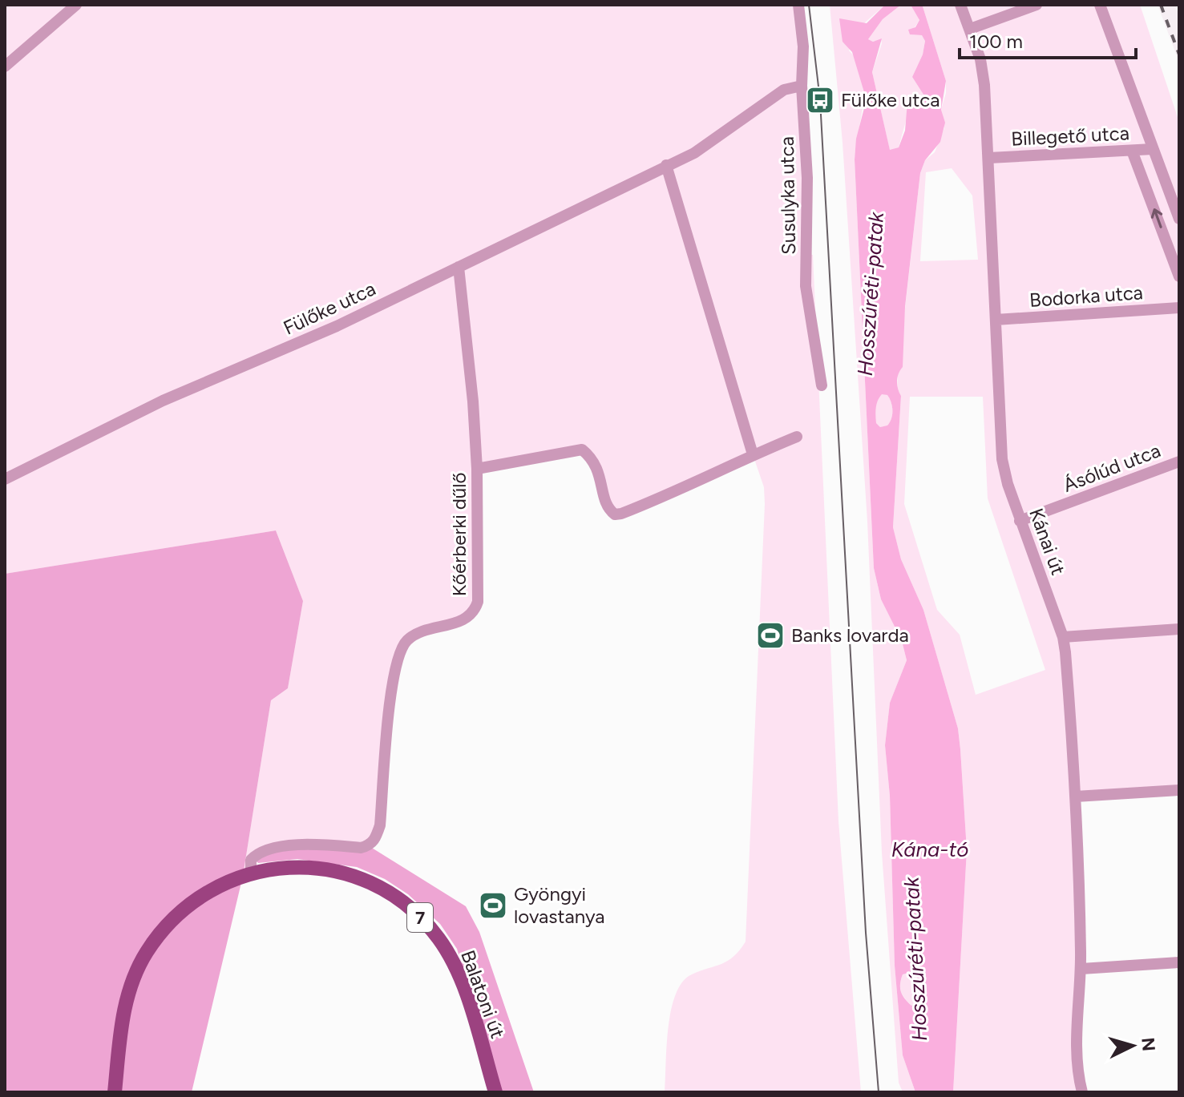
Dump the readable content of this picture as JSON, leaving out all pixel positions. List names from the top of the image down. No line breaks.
{"streets":{"main road":["7","Balatoni út"],"street":["Billegető utca","Susulyka utca","Bodorka utca","Fülőke utca","Ásólúd utca","Kőérberki dűlő","Kánai út"]},"crossings":[["Billegető utca","Kánai út"],["Susulyka utca","Fülőke utca"],["Bodorka utca","Kánai út"],["Fülőke utca","Kőérberki dűlő"],["Ásólúd utca","Kánai út"],["Kőérberki dűlő","Balatoni út"]],"water":["Hosszúréti-patak","Kána-tó"],"places":{"bus stop":["Fülőke utca"],"sports":["Banks lovarda","Gyöngyi lovastanya"]},"scale_bar":"100 m","north":"right"}
